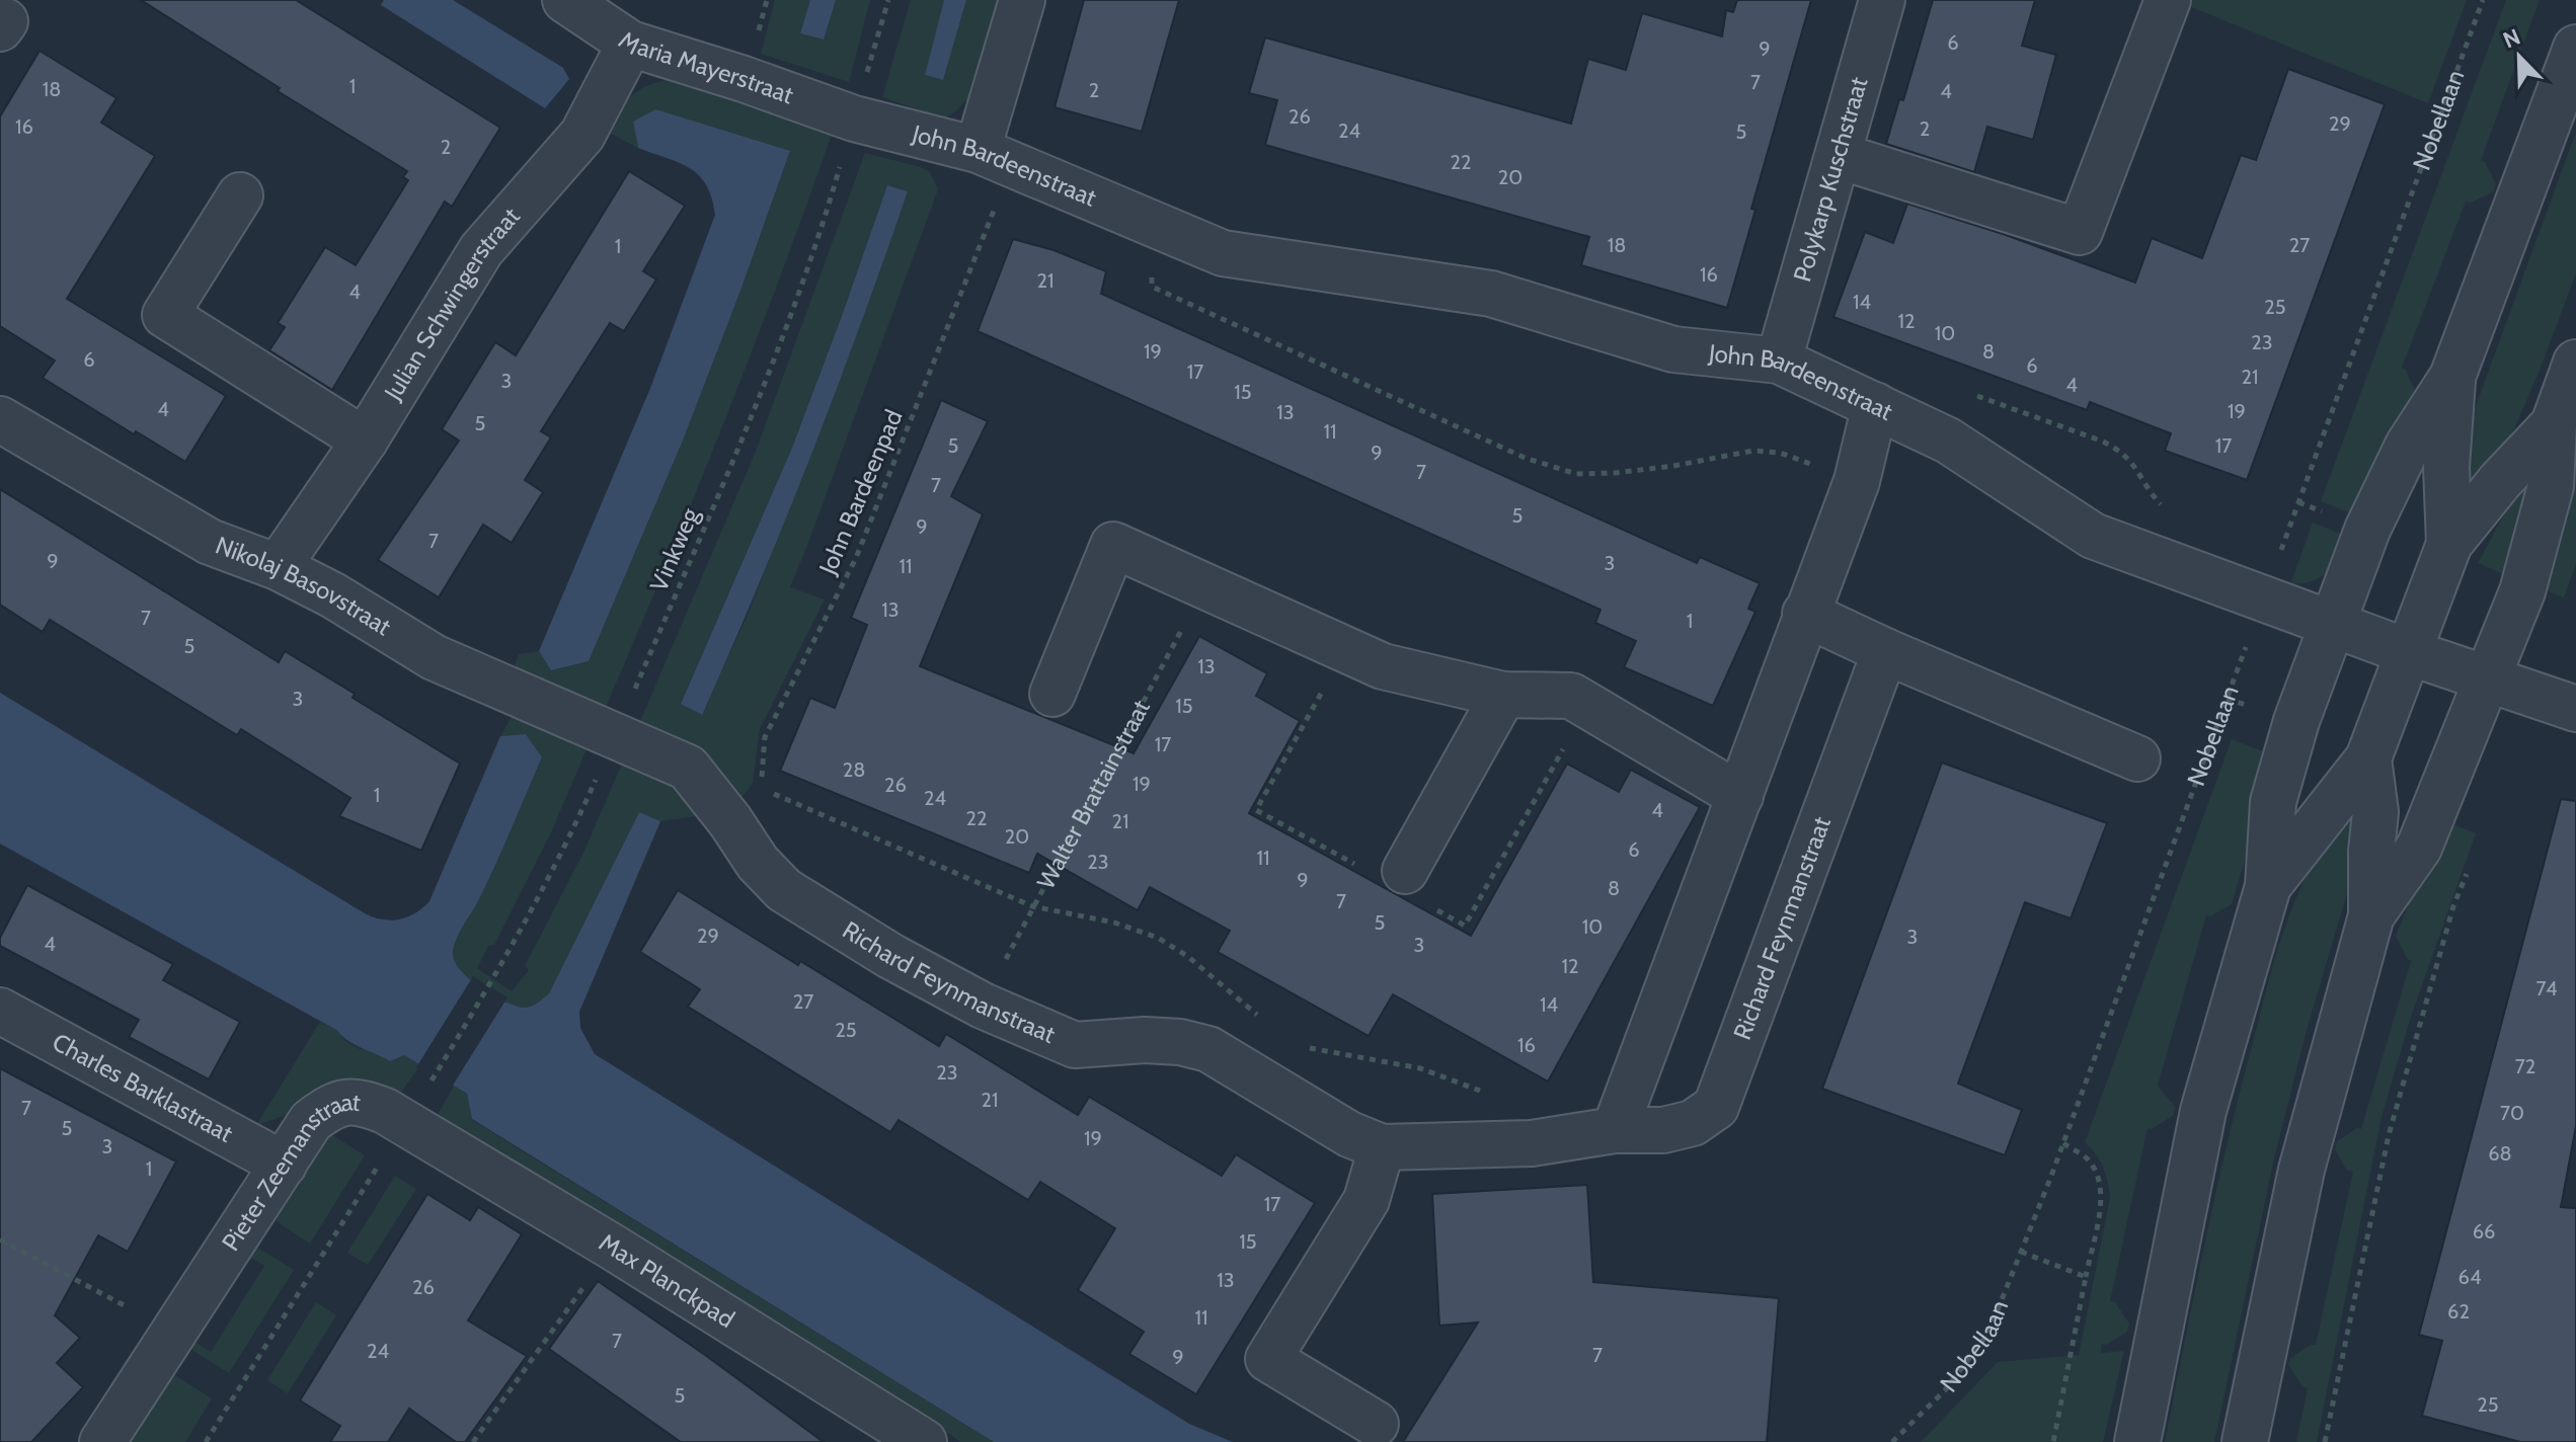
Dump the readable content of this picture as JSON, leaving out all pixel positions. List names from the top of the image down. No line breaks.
{"streets":{"street":["Maria Mayerstraat","John Bardeenstraat","Polykarp Kuschstraat","Julian Schwingerstraat","Nikolaj Basovstraat","Richard Feynmanstraat","Charles Barklastraat","Pieter Zeemanstraat","Max Planckpad"],"path":["Nobellaan","John Bardeenpad","Vinkweg","Walter Brattainstraat"]},"crossings":[["Maria Mayerstraat","John Bardeenstraat"],["Maria Mayerstraat","Julian Schwingerstraat"],["Maria Mayerstraat","Vinkweg"],["Nobellaan","John Bardeenstraat"],["John Bardeenstraat","Polykarp Kuschstraat"],["John Bardeenstraat","John Bardeenpad"],["John Bardeenstraat","Vinkweg"],["Julian Schwingerstraat","Nikolaj Basovstraat"],["John Bardeenpad","Walter Brattainstraat"],["Vinkweg","Nikolaj Basovstraat"],["Vinkweg","Richard Feynmanstraat"],["Vinkweg","Pieter Zeemanstraat"],["Vinkweg","Max Planckpad"],["Nikolaj Basovstraat","Richard Feynmanstraat"],["Walter Brattainstraat","Richard Feynmanstraat"],["Charles Barklastraat","Pieter Zeemanstraat"],["Pieter Zeemanstraat","Max Planckpad"]],"house_numbers":["6","9","7","1","18","2","4","26","29","16","2","24","5","2","22","20","18","27","1","16","21","4","14","25","12","10","23","19","8","6","6","17","21","3","4","15","4","19","13","5","11","5","17","9","7","7","5","9","7","9","3","11","13","7","1","5","13","3","15","17","28","19","26","1","24","4","22","21","20","6","11","23","9","8","7","5","10","29","3","4","3","12","74","27","14","25","16","72","23","21","7","70","5","19","3","68","1","17","66","15","64","13","26","62","11","7","24","7","9","5","25"],"north":"top left"}
